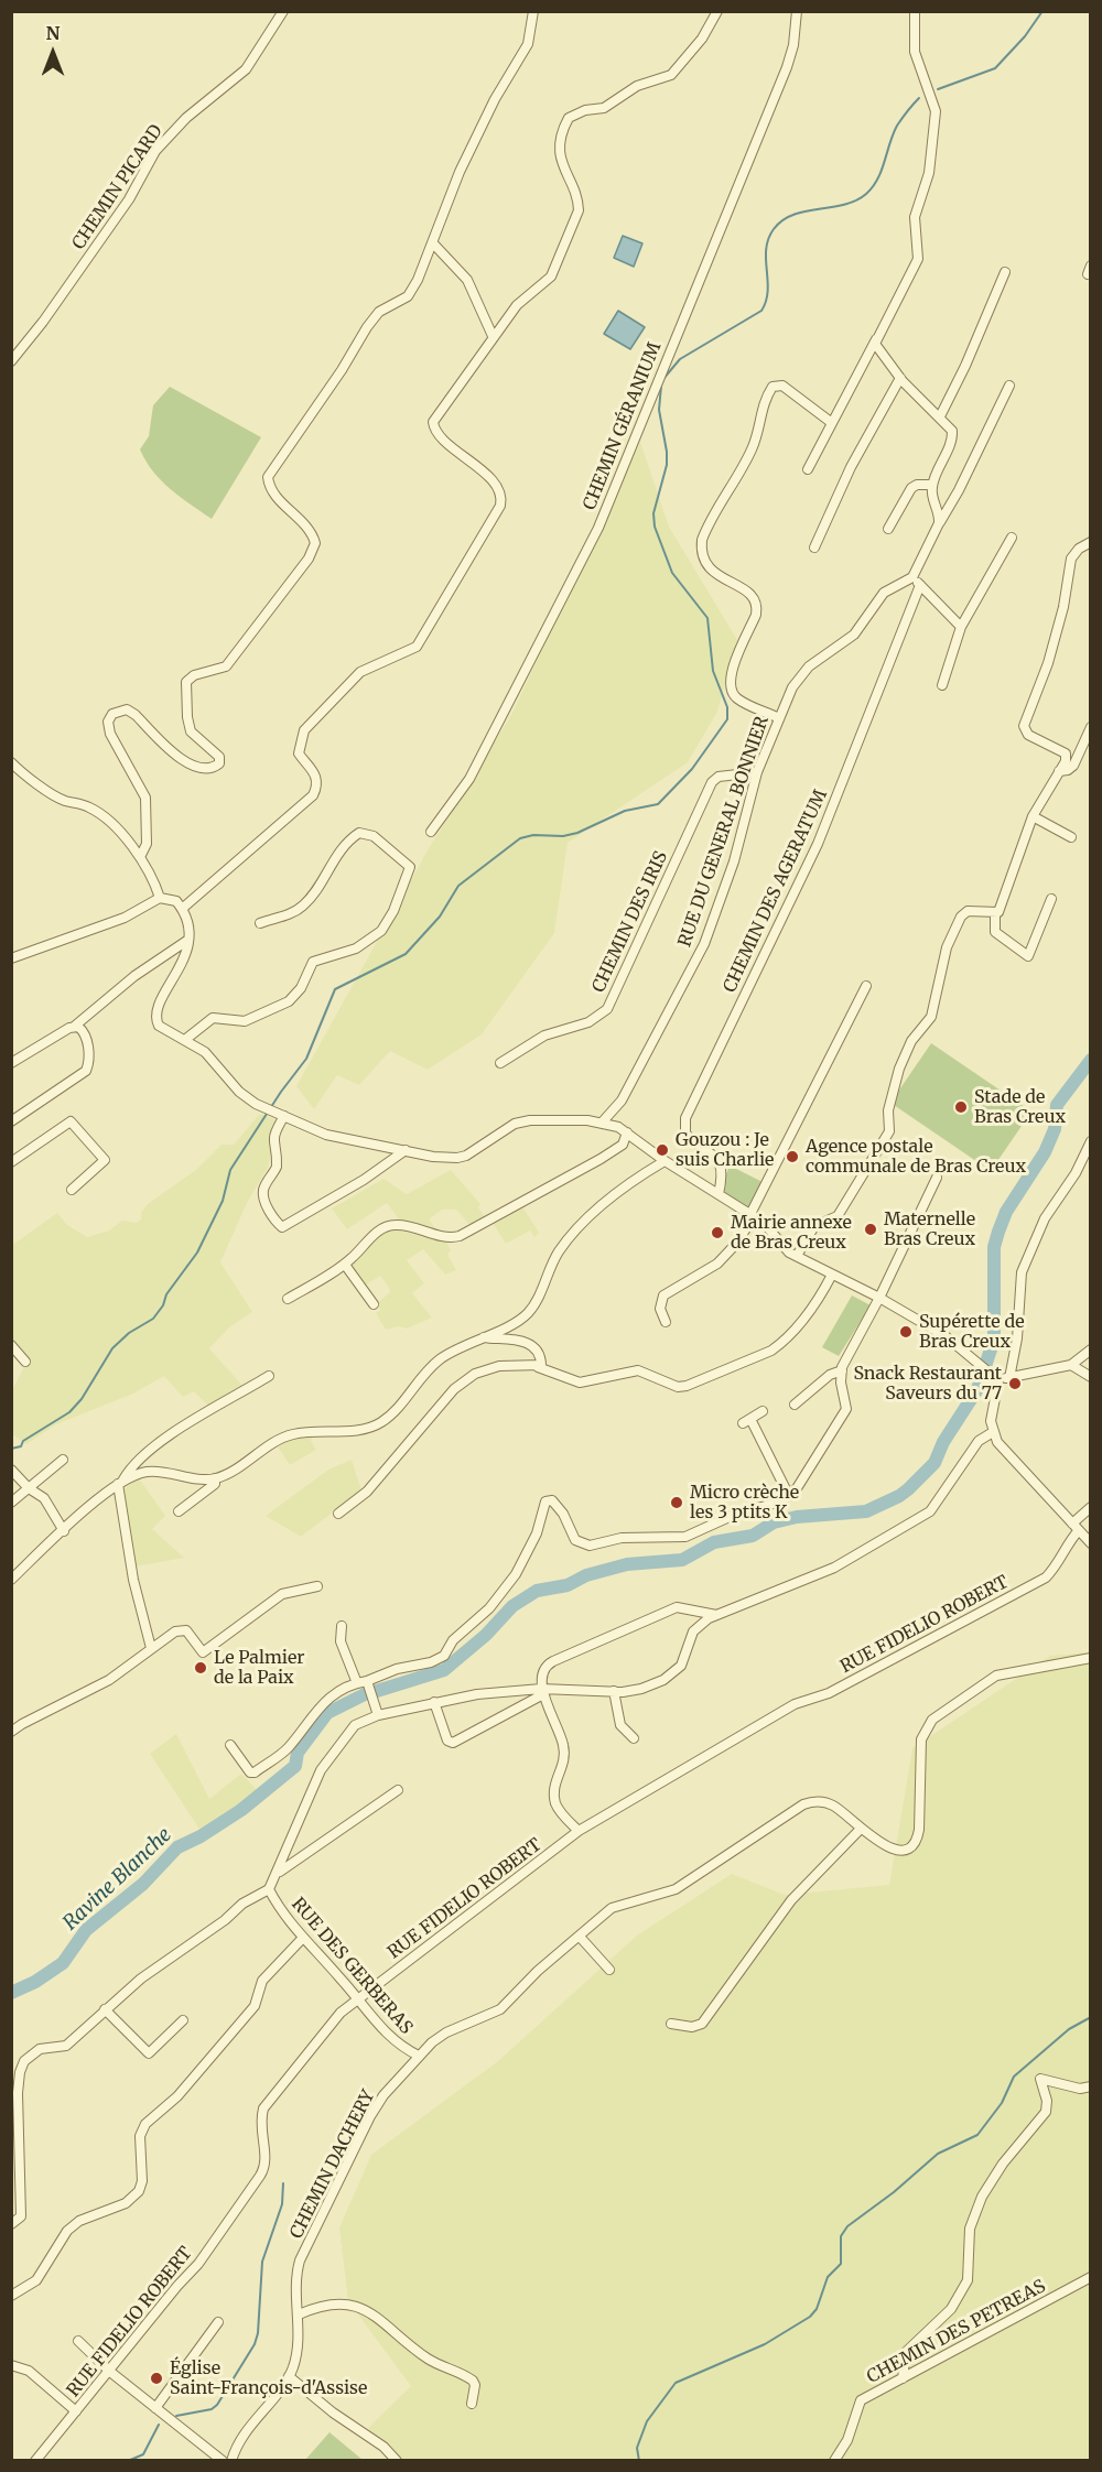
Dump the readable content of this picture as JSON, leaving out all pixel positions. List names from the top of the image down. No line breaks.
{"streets":{"street":["CHEMIN PICARD","CHEMIN GÉRANIUM","RUE DU GENERAL BONNIER","CHEMIN DES AGERATUM","CHEMIN DES IRIS","RUE FIDELIO ROBERT","RUE DES GERBERAS","CHEMIN DACHERY","CHEMIN DES PETREAS"]},"crossings":[["RUE DU GENERAL BONNIER","CHEMIN DES IRIS"],["RUE FIDELIO ROBERT","RUE DES GERBERAS"],["RUE DES GERBERAS","CHEMIN DACHERY"]],"water":["Ravine Blanche"],"places":["Stade de Bras Creux","Gouzou : Je suis Charlie","Agence postale communale de Bras Creux","Maternelle Bras Creux","Mairie annexe de Bras Creux","Supérette de Bras Creux","Snack Restaurant Saveurs du 77","Micro crèche les 3 ptits K","Le Palmier de la Paix","Église Saint-François-d'Assise"],"north":"top"}
